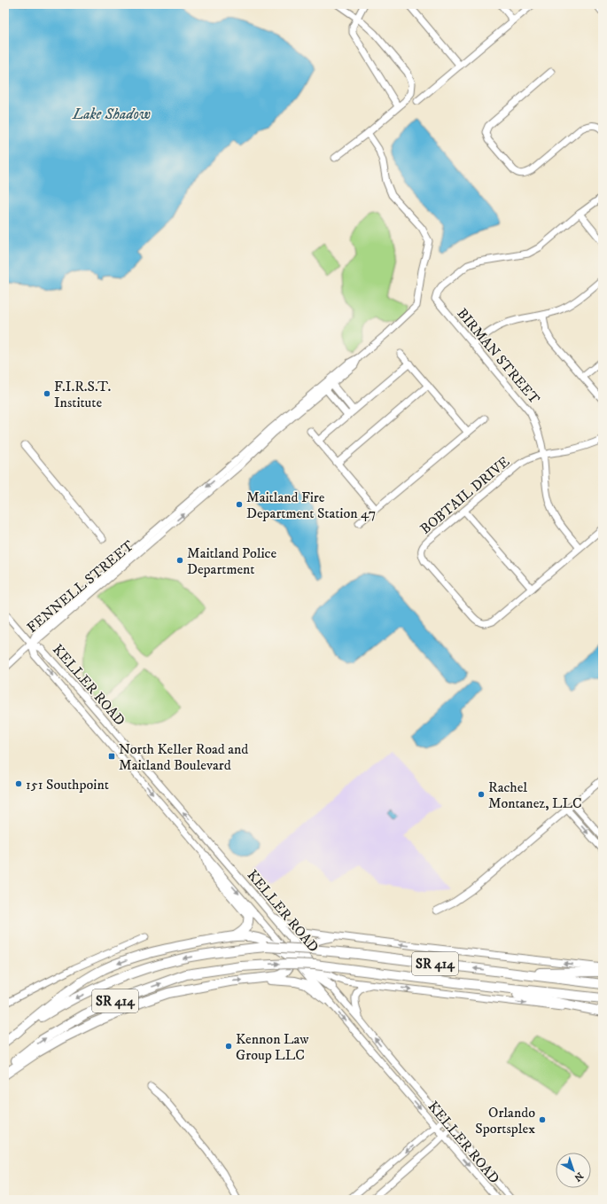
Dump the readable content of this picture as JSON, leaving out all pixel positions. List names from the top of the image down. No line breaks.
{"streets":{"highway":["SR 414"],"street":["BIRMAN STREET","BOBTAIL DRIVE","FENNELL STREET","KELLER ROAD"]},"crossings":[["BIRMAN STREET","BOBTAIL DRIVE"],["FENNELL STREET","KELLER ROAD"]],"water":["Lake Shadow"],"places":{"other":["F.I.R.S.T. Institute","Maitland Fire Department Station 47","Maitland Police Department","151 Southpoint","Rachel Montanez, LLC","Kennon Law Group LLC","Orlando Sportsplex"],"transit":["North Keller Road and Maitland Boulevard"]},"north":"bottom right"}
